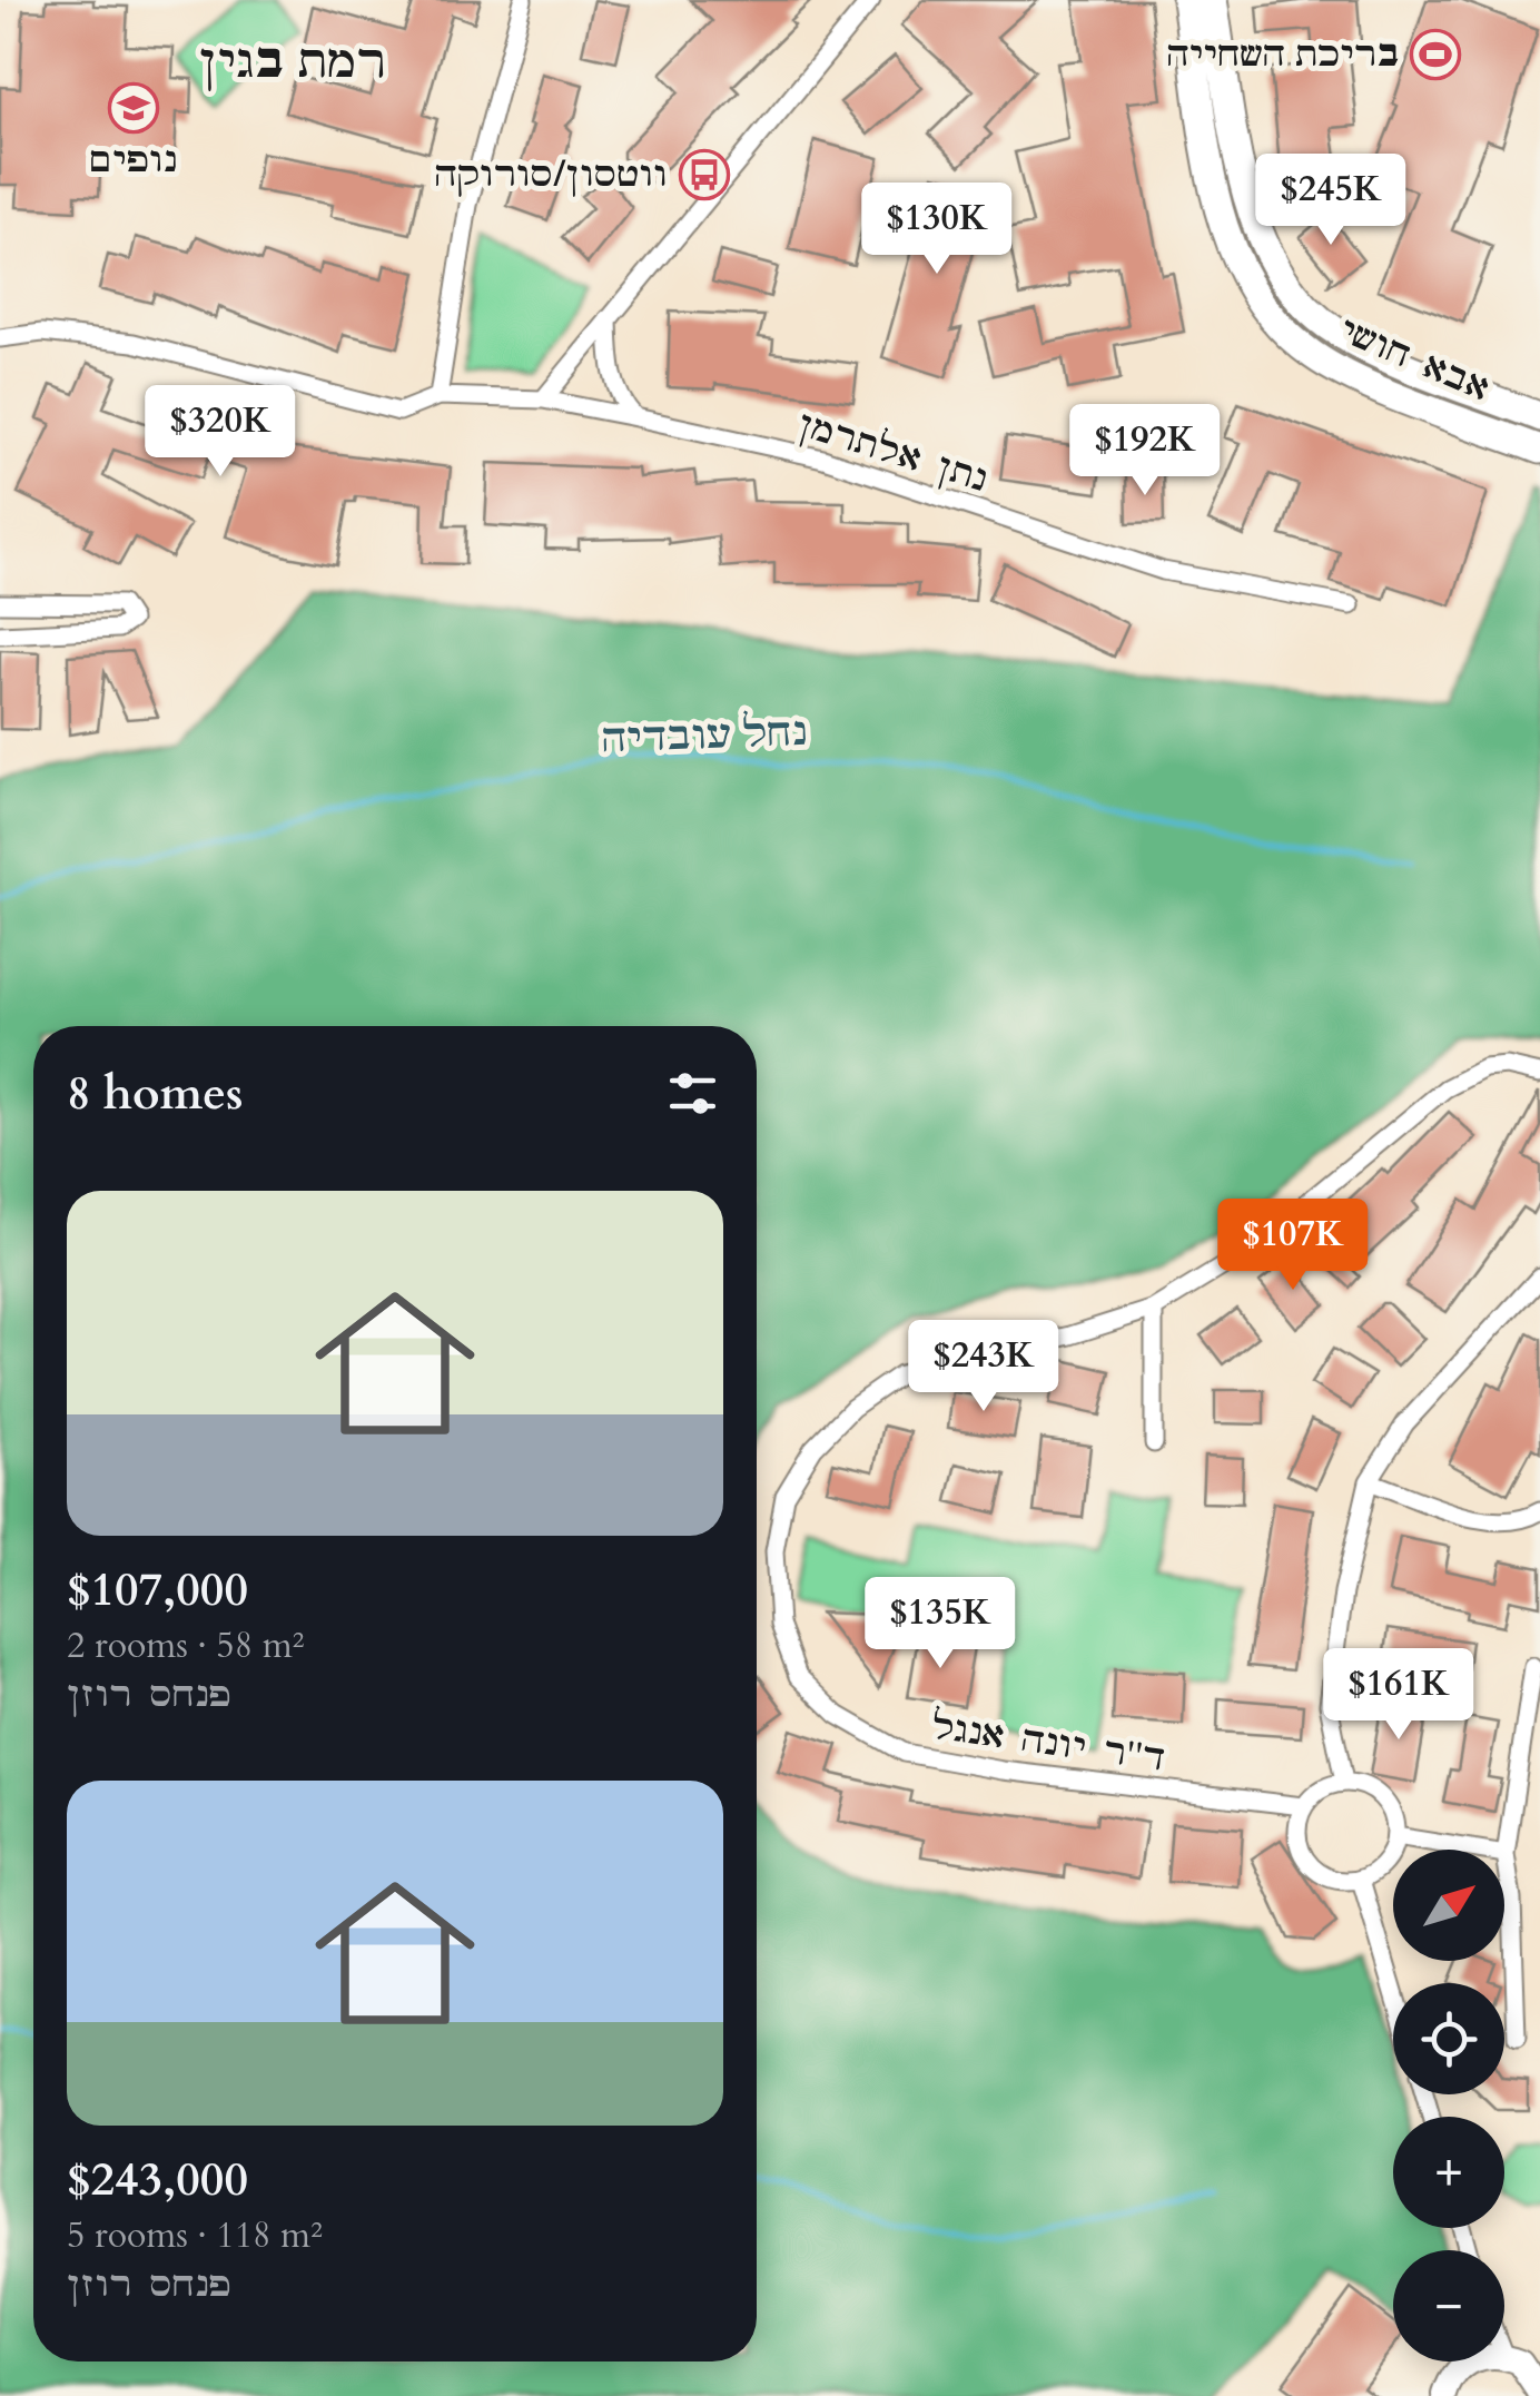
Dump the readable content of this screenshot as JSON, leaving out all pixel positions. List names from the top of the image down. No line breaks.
{"streets":{"main road":["אבא חושי"],"street":["נתן אלתרמן","ד''ר יונה אנגל"]},"districts":["רמת בגין"],"water":["נחל עובדיה"],"places":{"sports":["בריכת השחייה"],"school or university":["נופים"],"bus stop":["ווטסון/סורוקה"]},"north":"top right","page":{"price":["$245K","$130K","$320K","$192K","$107K","$243K","$135K","$161K"],"heading":"8 homes","list":[{"name":"$107,000","note":"2 rooms · 58 m² · פנחס רוזן"},{"name":"$243,000","note":"5 rooms · 118 m² · פנחס רוזן"}],"map_buttons":["+","−"]}}
